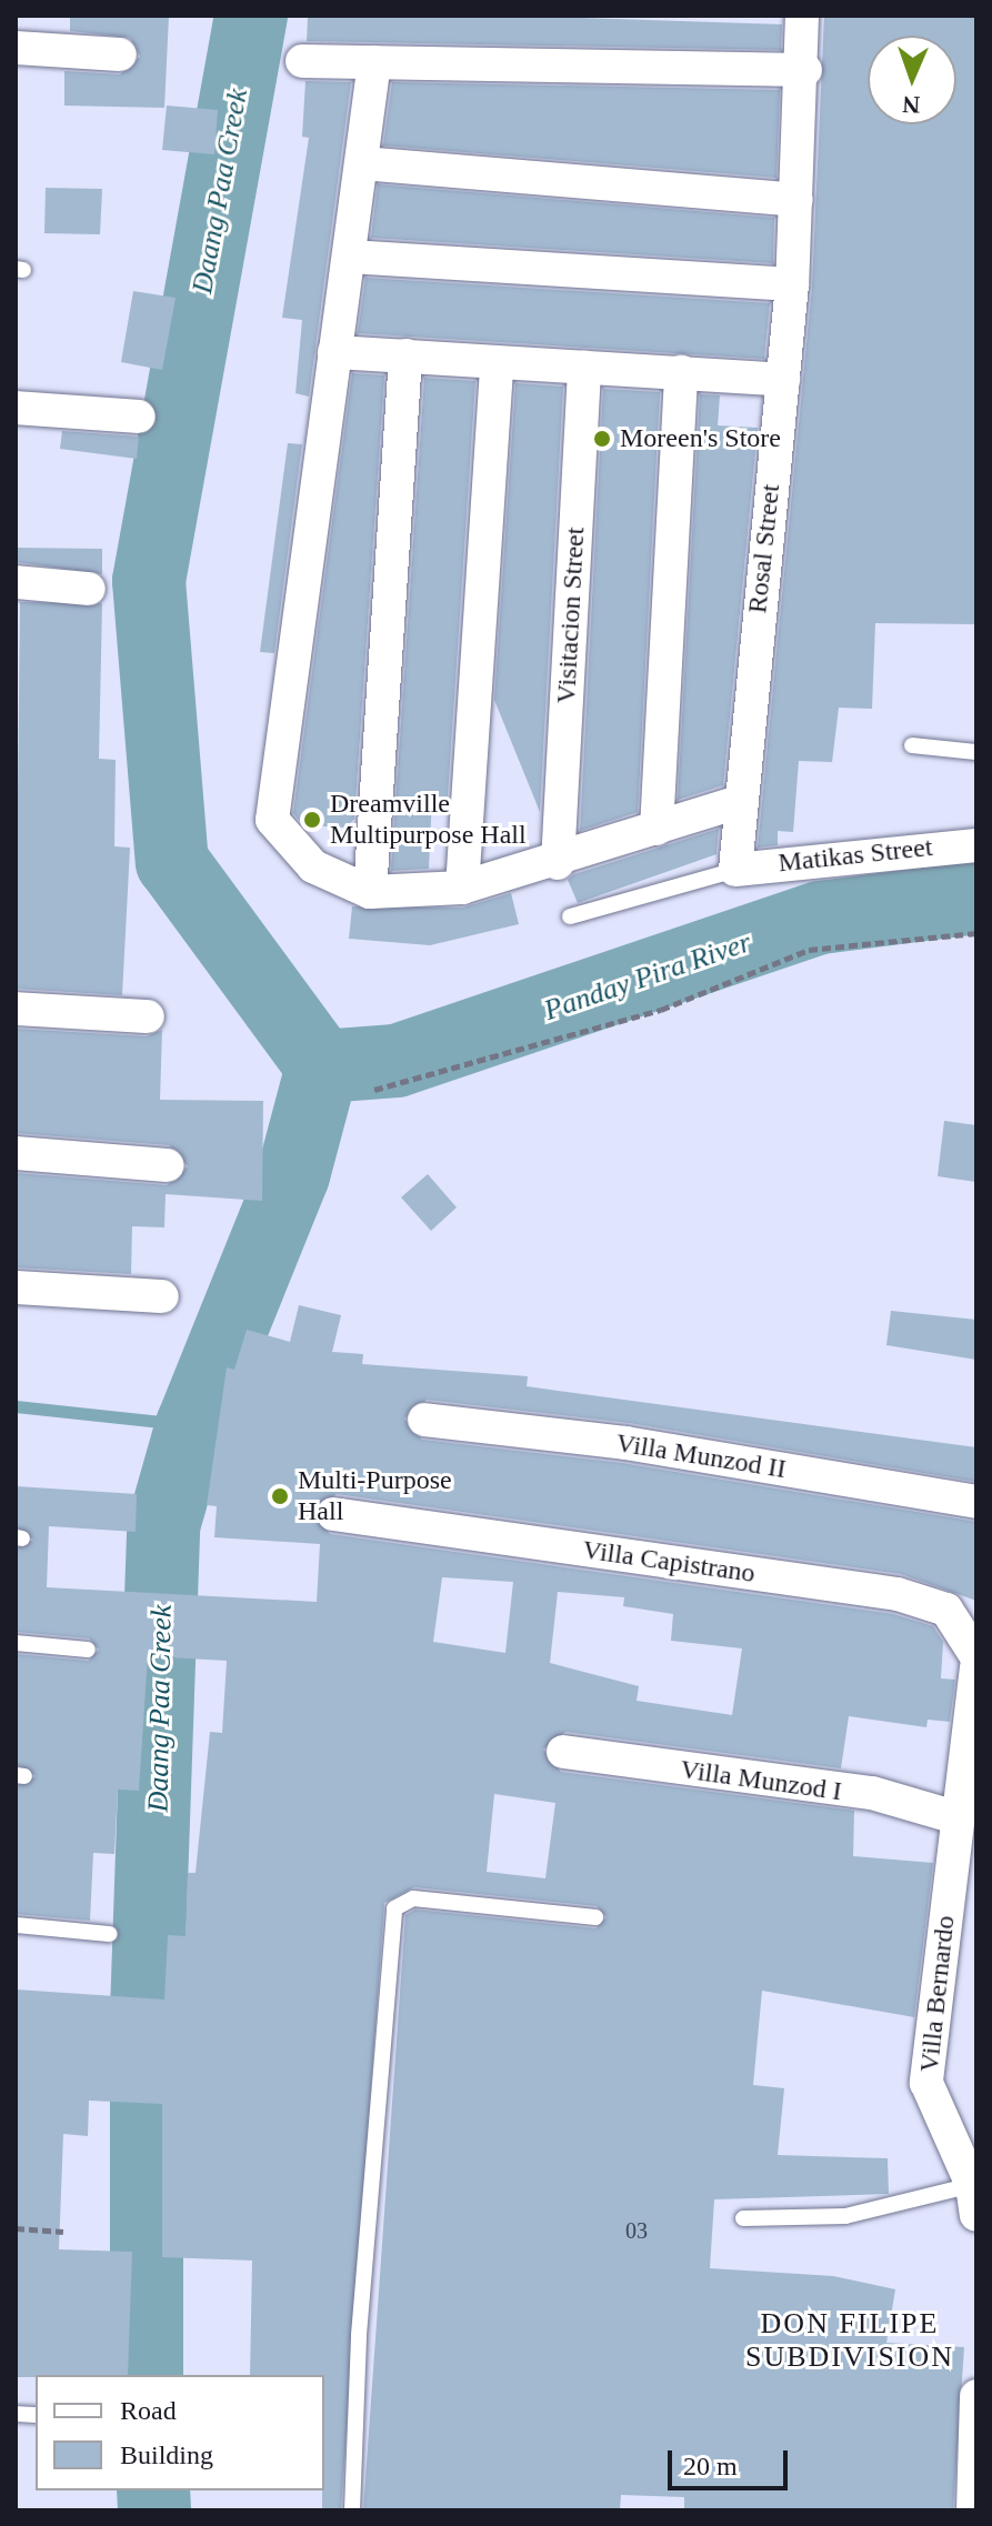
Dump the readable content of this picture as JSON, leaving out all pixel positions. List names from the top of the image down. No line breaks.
{"streets":{"street":["Rosal Street","Visitacion Street","Matikas Street","Villa Munzod II","Villa Capistrano","Villa Munzod I","Villa Bernardo"]},"crossings":[["Rosal Street","Matikas Street"],["Villa Munzod I","Villa Bernardo"]],"districts":["DON FILIPE SUBDIVISION"],"water":["Daang Paa Creek","Panday Pira River"],"places":["Moreen's Store","Dreamville Multipurpose Hall","Multi-Purpose Hall"],"house_numbers":["03"],"legend":["Road","Building"],"scale_bar":"20 m","north":"bottom"}
